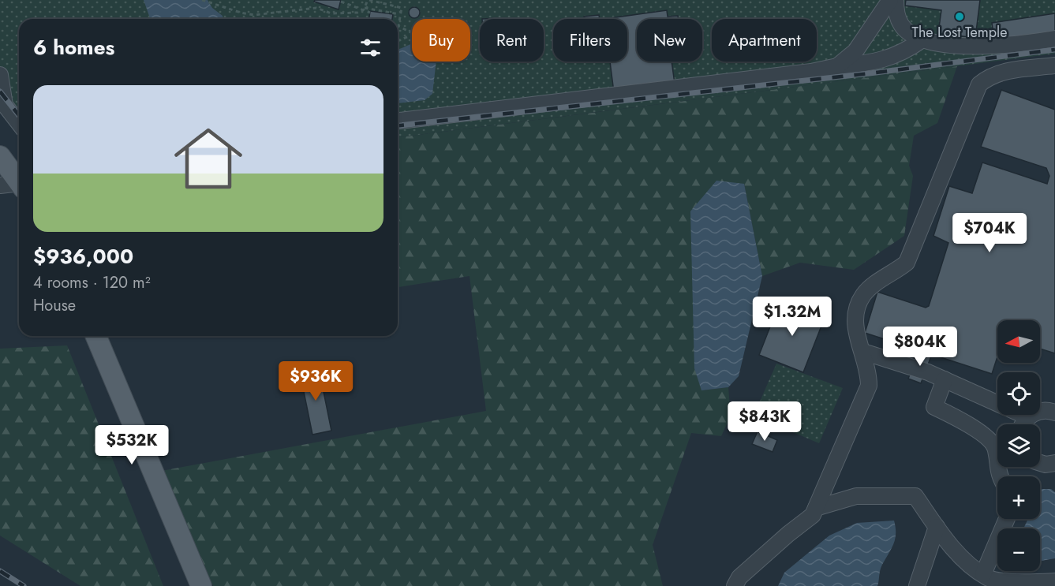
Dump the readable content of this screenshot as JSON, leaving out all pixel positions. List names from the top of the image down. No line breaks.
{"places":["The Lost Temple"],"north":"left","page":{"chip":["Buy","Rent","Filters","New","Apartment"],"heading":"6 homes","list":[{"name":"$936,000","note":"4 rooms · 120 m² · House"}],"price":["$704K","$1.32M","$804K","$936K","$843K","$532K"],"map_buttons":["+","−"]}}
